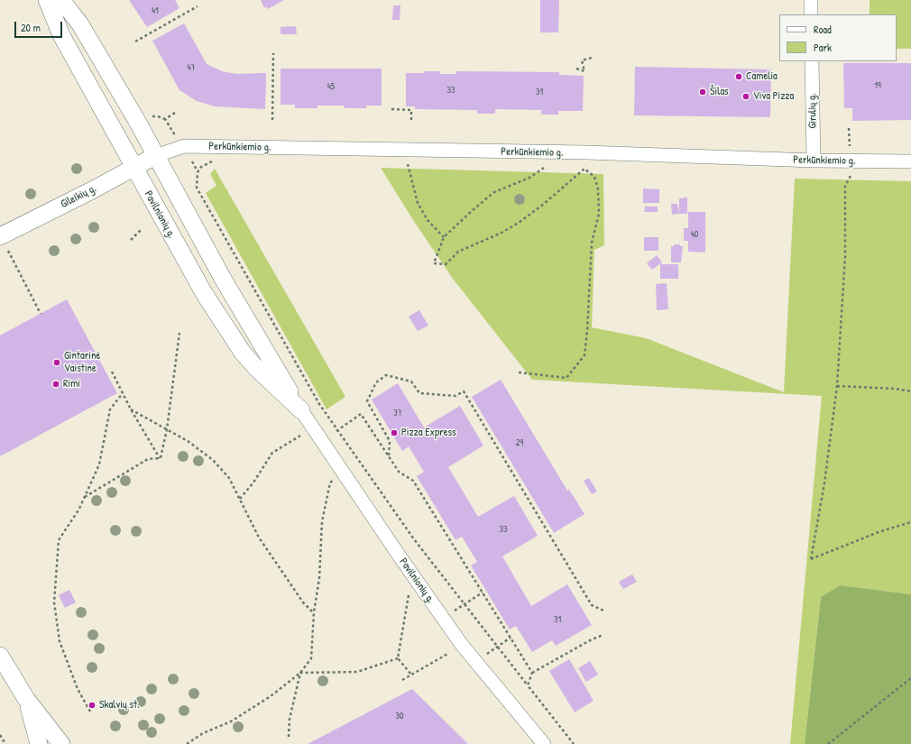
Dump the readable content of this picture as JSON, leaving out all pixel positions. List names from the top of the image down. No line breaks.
{"streets":{"street":["Girulių g.","Perkūnkiemio g.","Gileikių g.","Pavilnionių g."]},"crossings":[["Girulių g.","Perkūnkiemio g."],["Perkūnkiemio g.","Gileikių g."],["Perkūnkiemio g.","Pavilnionių g."],["Gileikių g.","Pavilnionių g."]],"places":["Camelia","Šilas","Viva Pizza","Gintarinė Vaistinė","Rimi","Pizza Express","Skalvių st."],"house_numbers":["41","47","19","45","33","31","40","37","29","33","31","30"],"legend":["Road","Park"],"scale_bar":"20 m"}
